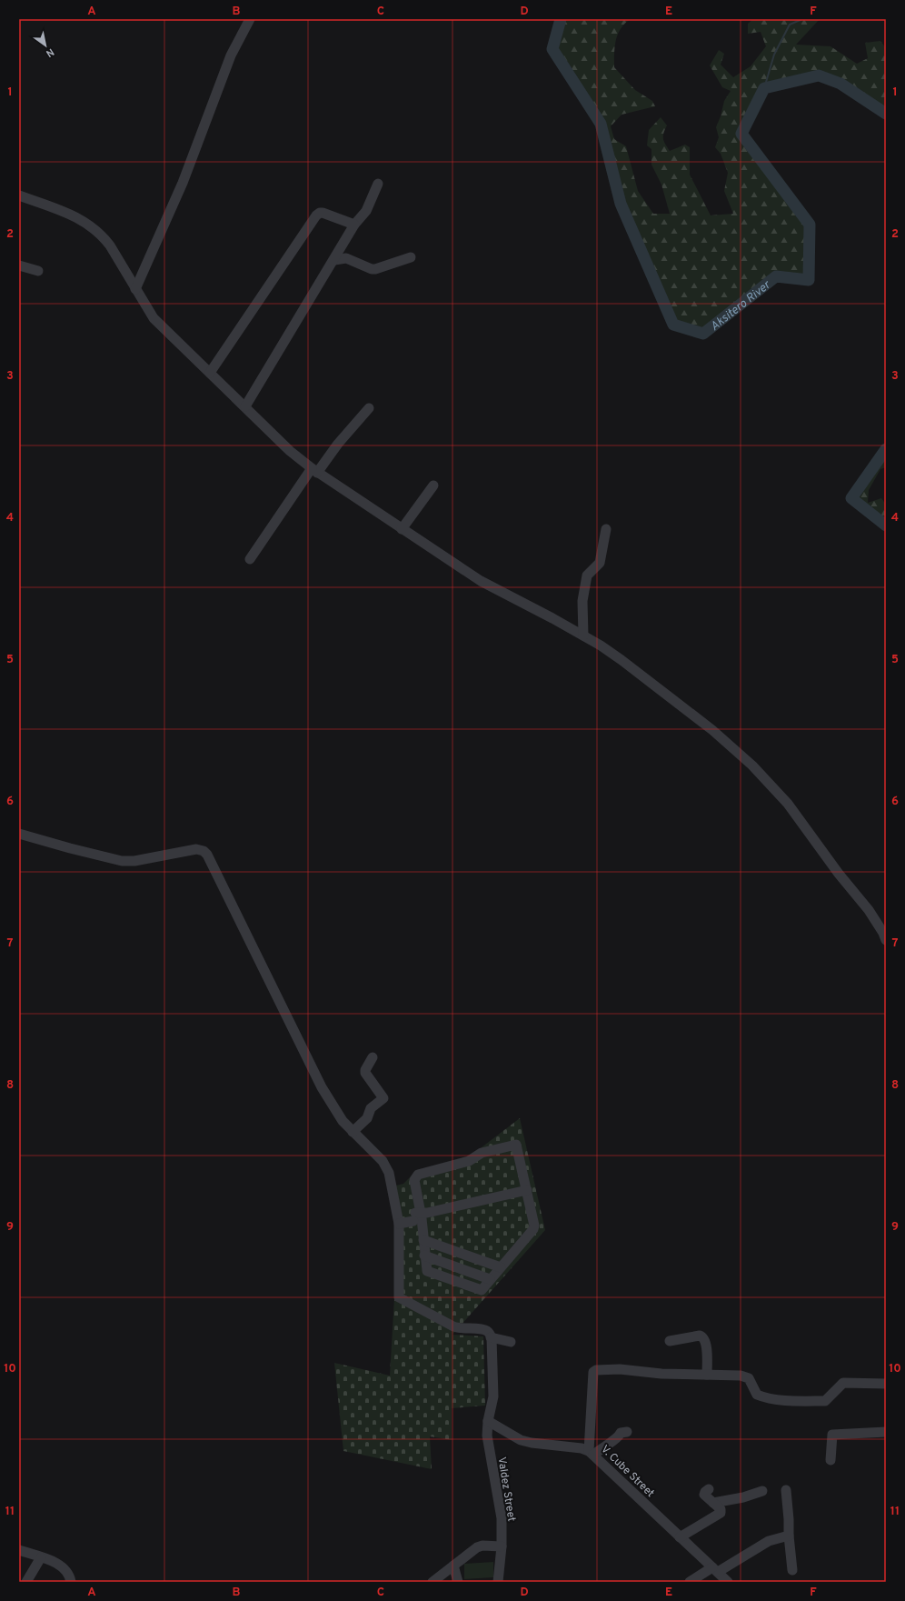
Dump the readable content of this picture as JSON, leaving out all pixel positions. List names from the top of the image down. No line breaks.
{"streets":{"street":["V. Cube Street","Valdez Street"]},"crossings":[["V. Cube Street","Valdez Street"]],"water":["Aksitero River"],"north":"bottom right","grid":{"columns":["A","B","C","D","E","F"],"rows":["1","2","3","4","5","6","7","8","9","10","11"]}}
